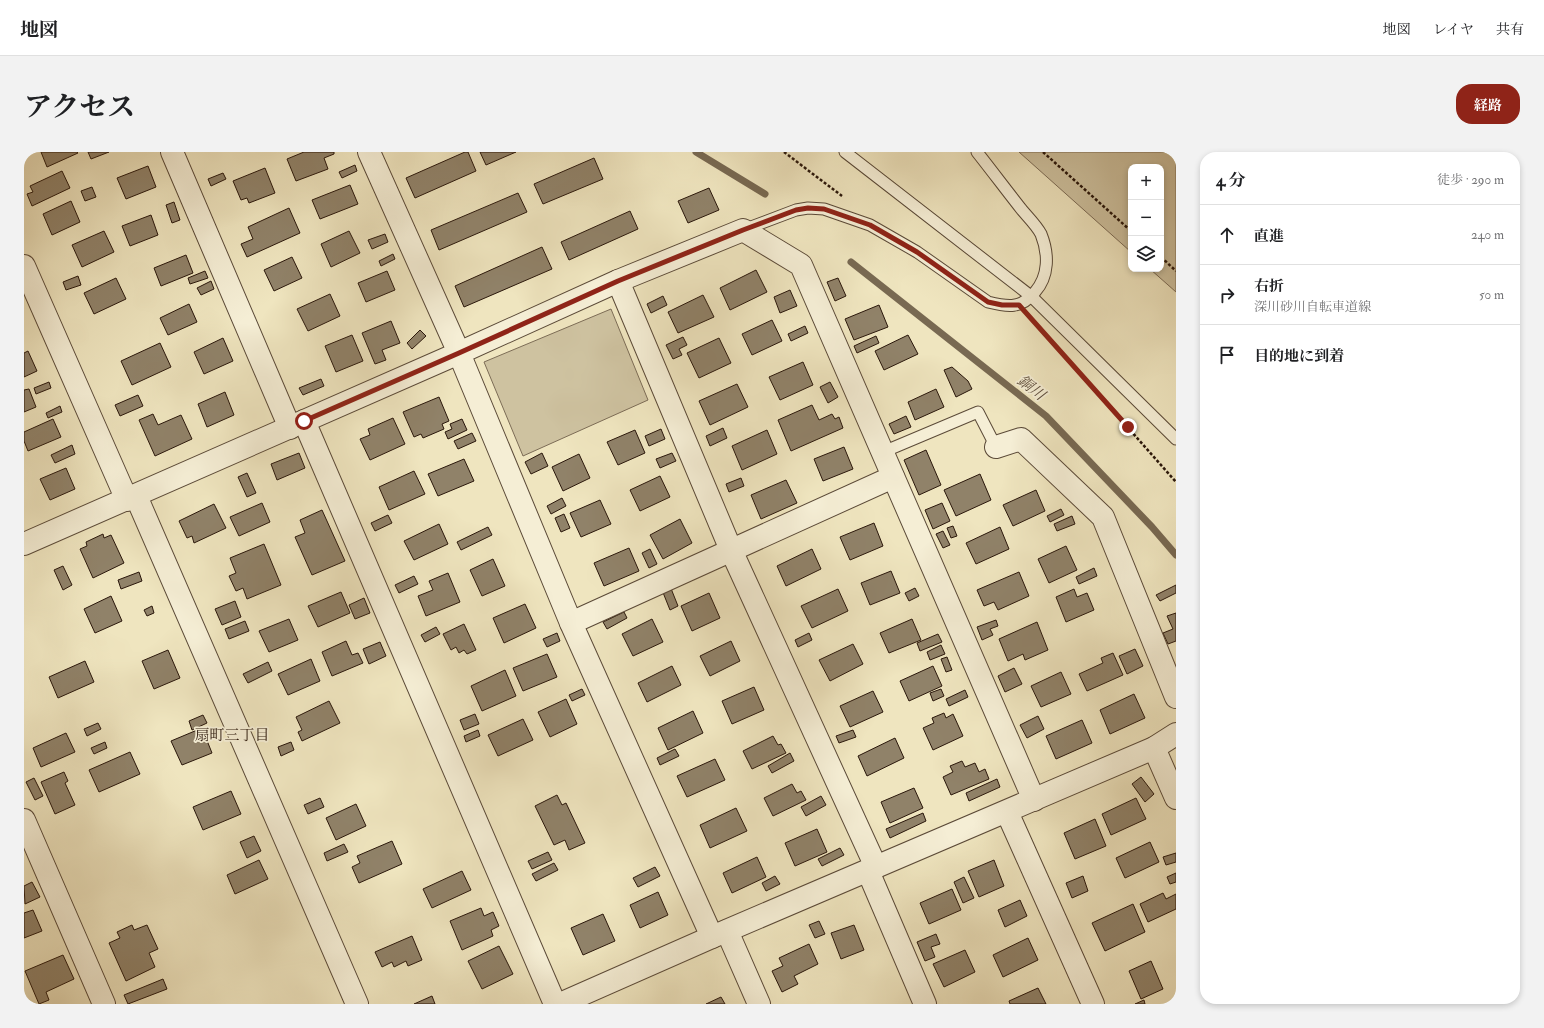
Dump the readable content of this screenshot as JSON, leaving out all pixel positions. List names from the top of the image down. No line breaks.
{"districts":["扇町三丁目"],"water":["銅川"],"page":{"header":"地図","nav":["地図","レイヤ","共有"],"title":"アクセス","buttons":"経路","heading":["4 分","徒歩 · 290 m"],"map_buttons":["+","−"],"list":[["直進","240 m"],["右折","深川砂川自転車道線","50 m"],"目的地に到着"]}}
